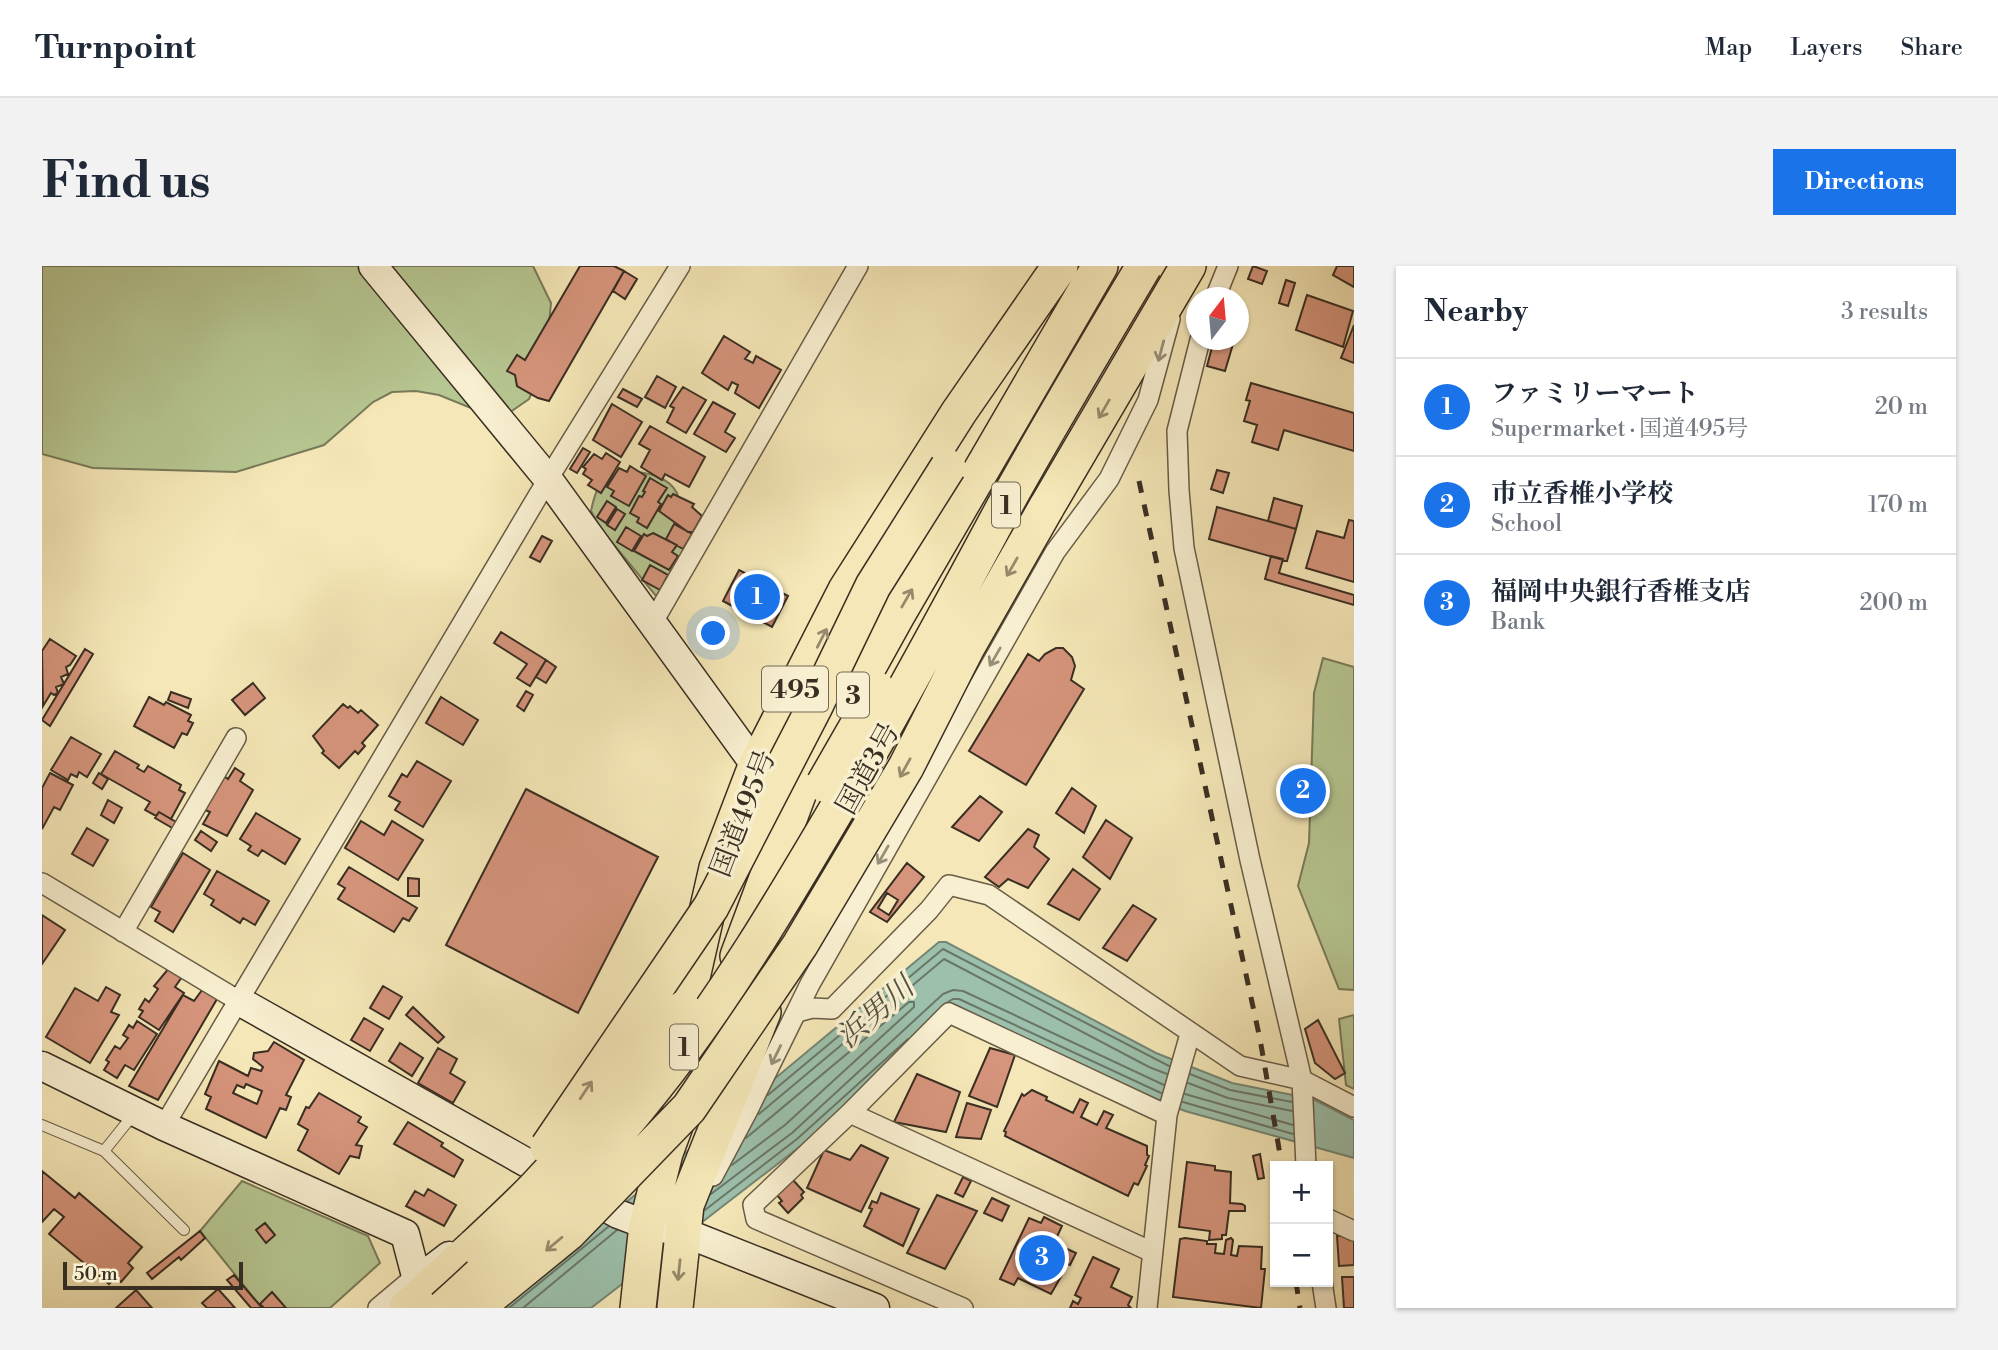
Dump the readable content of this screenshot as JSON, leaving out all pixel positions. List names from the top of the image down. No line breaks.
{"streets":{"highway":["1","495","3","国道3号","国道495号"]},"crossings":[["国道3号","国道495号"]],"water":["浜男川"],"scale_bar":"50 m","north":"top","page":{"header":"Turnpoint","nav":["Map","Layers","Share"],"buttons":"Directions","title":"Find us","heading":["Nearby","3 results"],"list":[{"mark":"1","name":"ファミリーマート","note":"Supermarket · 国道495号","value":"20 m"},{"mark":"2","name":"市立香椎小学校","note":"School","value":"170 m"},{"mark":"3","name":"福岡中央銀行香椎支店","note":"Bank","value":"200 m"}],"pins":["1","2","3"],"map_buttons":["+","−"],"scale":"50 m"}}
